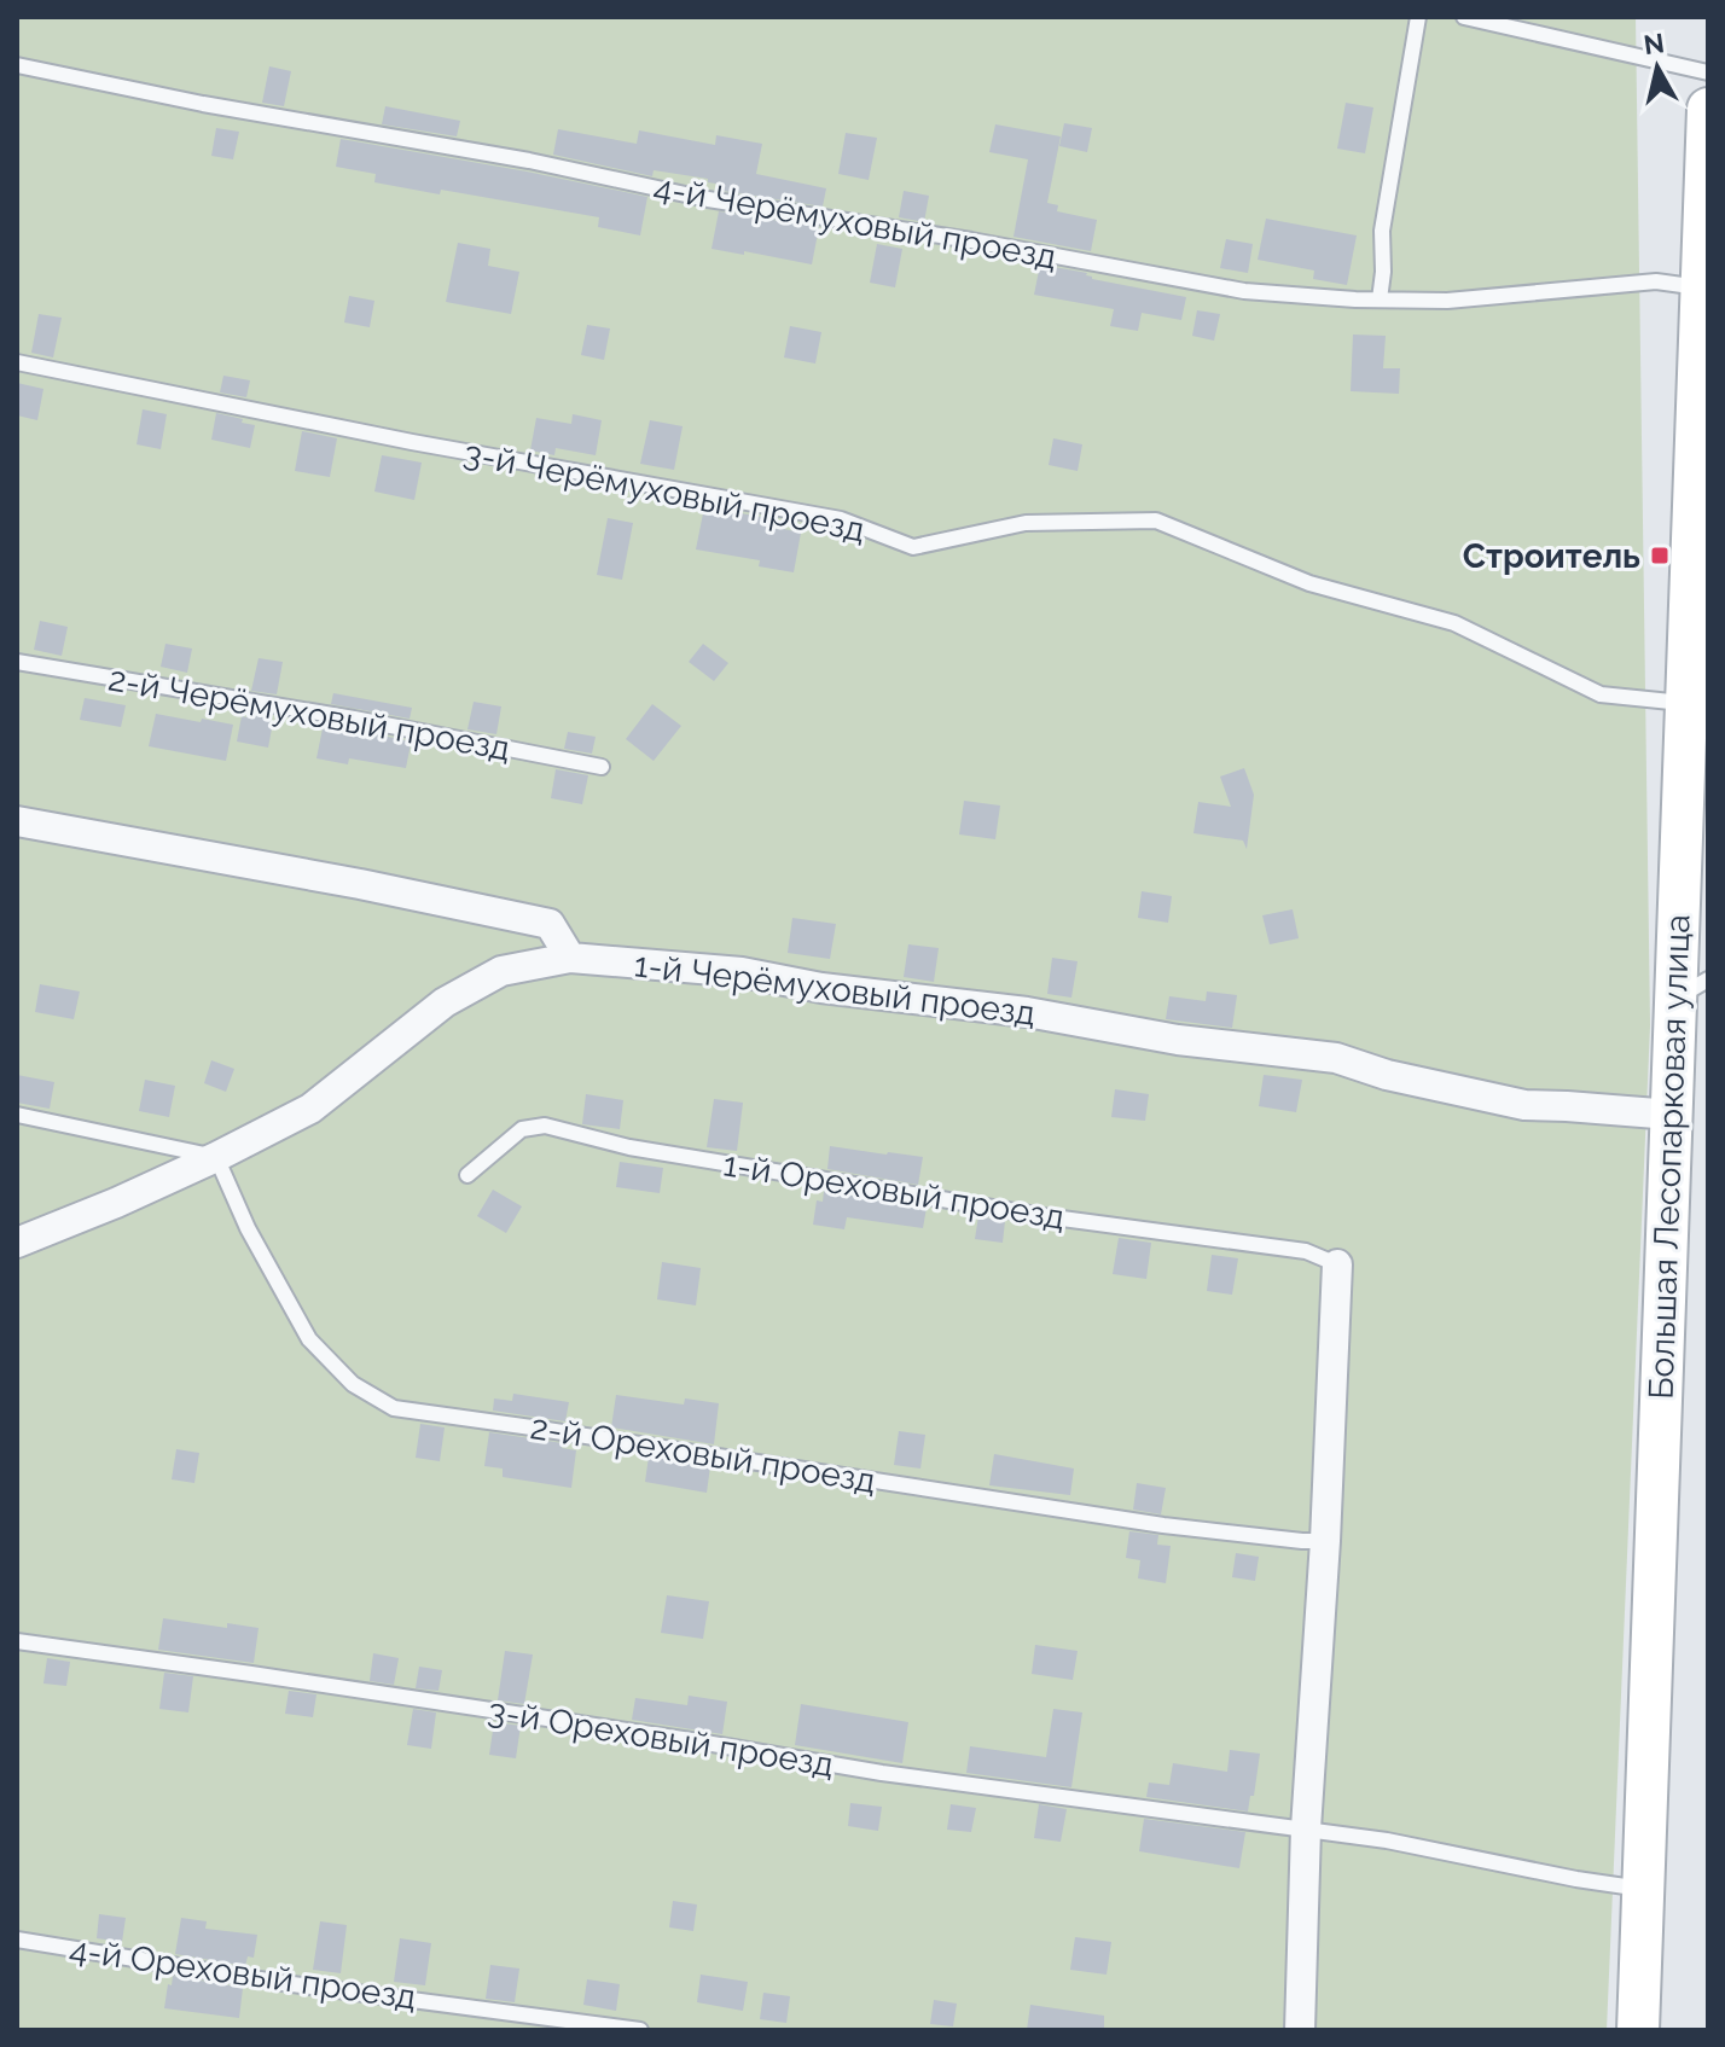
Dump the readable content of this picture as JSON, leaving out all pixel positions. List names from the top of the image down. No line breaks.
{"streets":{"main road":["Большая Лесопарковая улица"],"street":["1-й Черёмуховый проезд"],"lane":["4-й Черёмуховый проезд","3-й Черёмуховый проезд","2-й Черёмуховый проезд","1-й Ореховый проезд","2-й Ореховый проезд","3-й Ореховый проезд","4-й Ореховый проезд"]},"crossings":[["4-й Черёмуховый проезд","Большая Лесопарковая улица"],["3-й Черёмуховый проезд","Большая Лесопарковая улица"],["1-й Черёмуховый проезд","Большая Лесопарковая улица"],["1-й Черёмуховый проезд","2-й Ореховый проезд"],["Большая Лесопарковая улица","3-й Ореховый проезд"]],"places":{"transit":["Строитель"]},"north":"top"}
